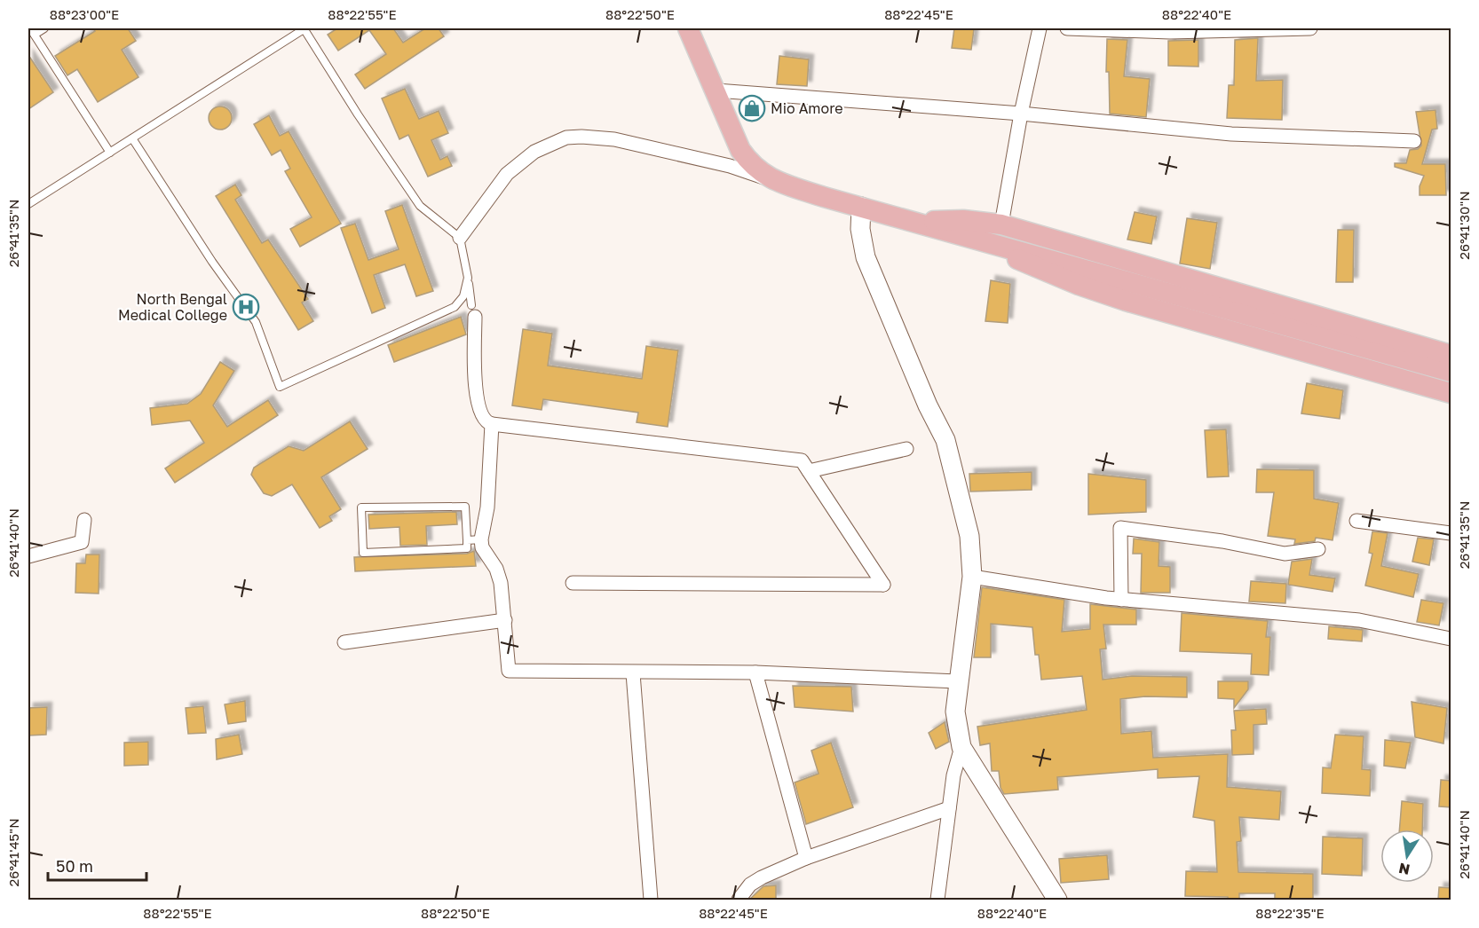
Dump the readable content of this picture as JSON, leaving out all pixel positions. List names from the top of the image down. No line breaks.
{"places":{"shop":["Mio Amore"],"hospital":["North Bengal Medical College"]},"scale_bar":"50 m","north":"bottom","coordinates":["88°23'00\"E","88°22'55\"E","88°22'50\"E","88°22'45\"E","88°22'40\"E","26°41'30\"N","26°41'35\"N","26°41'40\"N","26°41'45\"N","88°22'35\"E"]}
